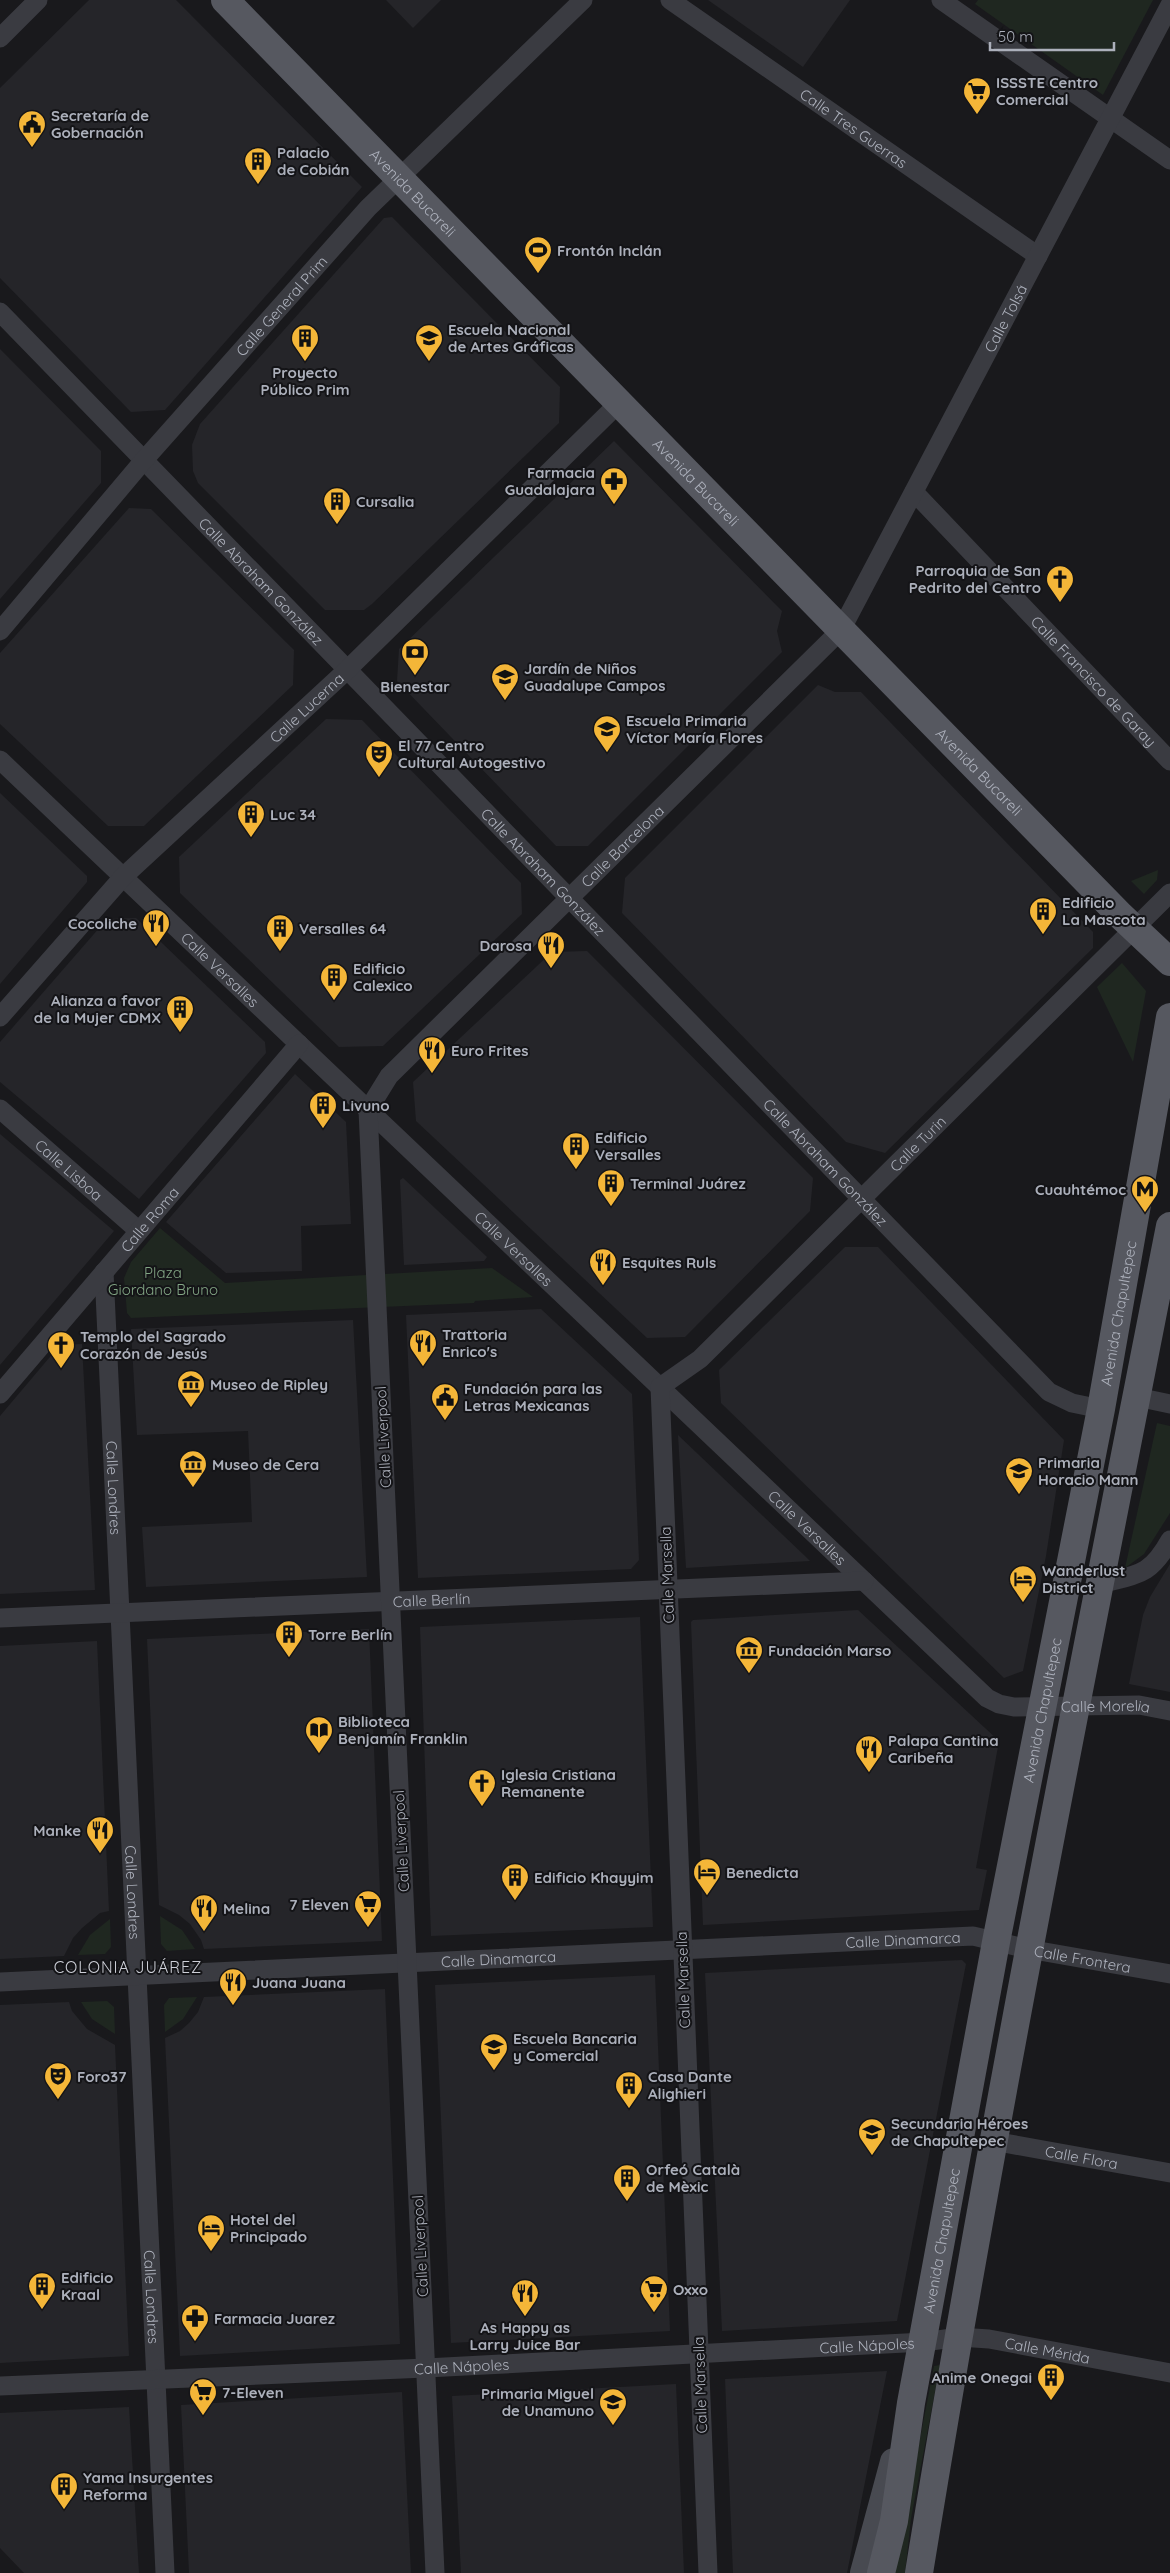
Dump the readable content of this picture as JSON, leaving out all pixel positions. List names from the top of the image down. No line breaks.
{"streets":{"main road":["Avenida Bucareli","Avenida Chapultepec"],"street":["Calle Tres Guerras","Calle General Prim","Calle Tolsá","Calle Abraham González","Calle Francisco de Garay","Calle Lucerna","Calle Barcelona","Calle Versalles","Calle Turin","Calle Lisboa","Calle Roma","Calle Liverpool","Calle Londres","Calle Marsella","Calle Berlín","Calle Morelia","Calle Dinamarca","Calle Frontera","Calle Flora","Calle Nápoles","Calle Mérida"]},"crossings":[["Calle Tres Guerras","Calle Tolsá"],["Avenida Bucareli","Calle General Prim"],["Avenida Bucareli","Calle Tolsá"],["Avenida Bucareli","Calle Lucerna"],["Avenida Bucareli","Calle Barcelona"],["Avenida Bucareli","Calle Turin"],["Calle General Prim","Calle Abraham González"],["Calle Tolsá","Calle Francisco de Garay"],["Calle Tolsá","Calle Barcelona"],["Calle Abraham González","Calle Lucerna"],["Calle Abraham González","Calle Barcelona"],["Calle Abraham González","Calle Turin"],["Calle Abraham González","Avenida Chapultepec"],["Calle Lucerna","Calle Versalles"],["Calle Barcelona","Calle Versalles"],["Calle Barcelona","Calle Liverpool"],["Calle Versalles","Calle Turin"],["Calle Versalles","Calle Roma"],["Calle Versalles","Avenida Chapultepec"],["Calle Versalles","Calle Liverpool"],["Calle Versalles","Calle Marsella"],["Calle Versalles","Calle Berlín"],["Calle Versalles","Calle Morelia"],["Calle Turin","Calle Marsella"],["Calle Lisboa","Calle Roma"],["Calle Roma","Calle Londres"],["Avenida Chapultepec","Calle Morelia"],["Avenida Chapultepec","Calle Dinamarca"],["Avenida Chapultepec","Calle Frontera"],["Avenida Chapultepec","Calle Nápoles"],["Avenida Chapultepec","Calle Mérida"],["Calle Liverpool","Calle Berlín"],["Calle Liverpool","Calle Dinamarca"],["Calle Liverpool","Calle Nápoles"],["Calle Londres","Calle Berlín"],["Calle Londres","Calle Dinamarca"],["Calle Londres","Calle Nápoles"],["Calle Marsella","Calle Berlín"],["Calle Marsella","Calle Dinamarca"],["Calle Marsella","Calle Nápoles"],["Calle Dinamarca","Calle Frontera"],["Calle Nápoles","Calle Mérida"]],"districts":["COLONIA JUÁREZ"],"parks":["Plaza Giordano Bruno"],"places":{"supermarket":["ISSSTE Centro Comercial","7 Eleven","Oxxo","7-Eleven"],"public building":["Secretaría de Gobernación","Fundación para las Letras Mexicanas"],"building":["Palacio de Cobián","Proyecto Público Prim","Cursalia","Luc 34","Edificio La Mascota","Versalles 64","Edificio Calexico","Alianza a favor de la Mujer CDMX","Livuno","Edificio Versalles","Terminal Juárez","Torre Berlín","Edificio Khayyim","Casa Dante Alighieri","Orfeó Català de Mèxic","Edificio Kraal","Anime Onegai","Yama Insurgentes Reforma"],"sports":["Frontón Inclán"],"school or university":["Escuela Nacional de Artes Gráficas","Jardín de Niños Guadalupe Campos","Escuela Primaria Víctor María Flores","Primaria Horacio Mann","Escuela Bancaria y Comercial","Secundaria Héroes de Chapultepec","Primaria Miguel de Unamuno"],"pharmacy":["Farmacia Guadalajara","Farmacia Juarez"],"church":["Parroquia de San Pedrito del Centro","Templo del Sagrado Corazón de Jesús","Iglesia Cristiana Remanente"],"bank":["Bienestar"],"theatre":["El 77 Centro Cultural Autogestivo","Foro37"],"restaurant":["Cocoliche","Darosa","Euro Frites","Esquites Ruls","Trattoria Enrico's","Palapa Cantina Caribeña","Manke","Melina","Juana Juana","As Happy as Larry Juice Bar"],"metro station":["Cuauhtémoc"],"museum":["Museo de Ripley","Museo de Cera","Fundación Marso"],"hotel":["Wanderlust District","Benedicta","Hotel del Principado"],"library":["Biblioteca Benjamín Franklin"]},"scale_bar":"50 m"}
